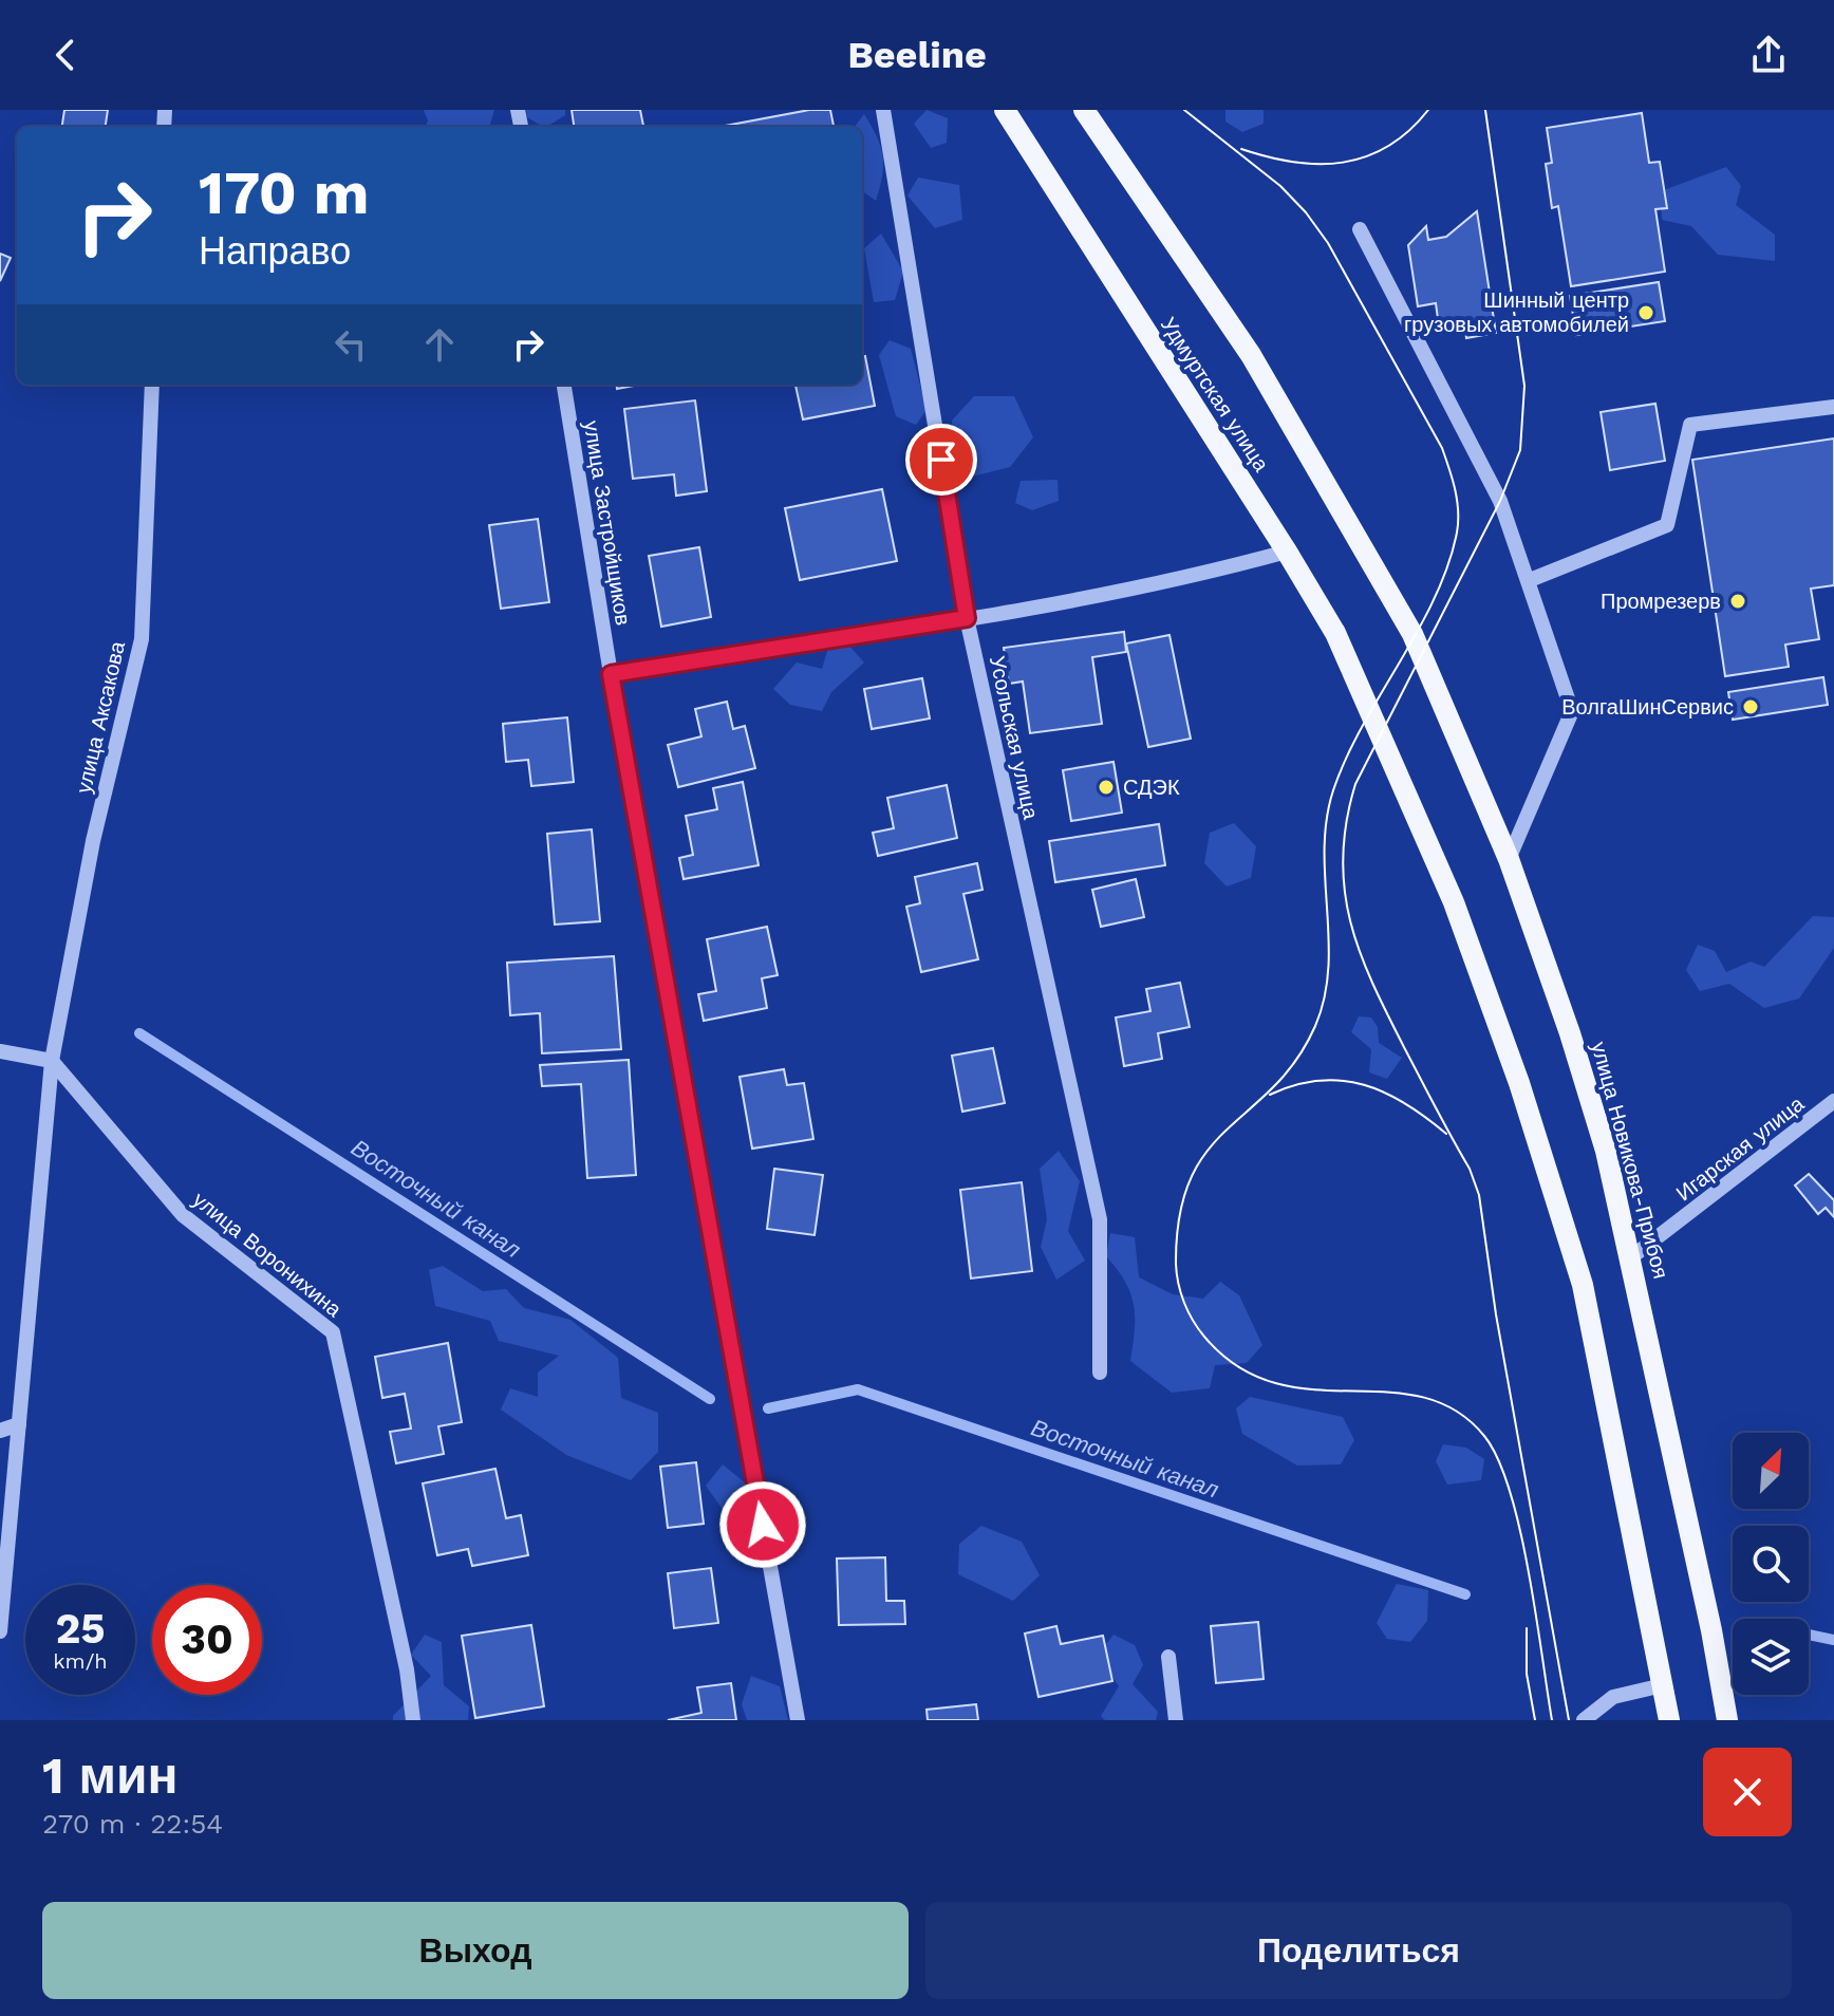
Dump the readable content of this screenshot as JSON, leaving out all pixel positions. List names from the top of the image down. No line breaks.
{"streets":{"main road":["Удмуртская улица","улица Новикова-Прибоя"],"street":["улица Застройщиков","улица Аксакова","Усольская улица","Игарская улица","улица Воронихина"]},"crossings":[["улица Аксакова","улица Воронихина"],["Игарская улица","улица Новикова-Прибоя"]],"water":["Восточный канал"],"places":["Шинный центр грузовых автомобилей","Промрезерв","ВолгаШинСервис","СДЭК"],"north":"top right","page":{"header":"Beeline","turn":["170 m","Направо"],"speed":"25 km/h","limit":"30","heading":["1 мин","270 m · 22:54"],"buttons":["Выход","Поделиться"]}}
